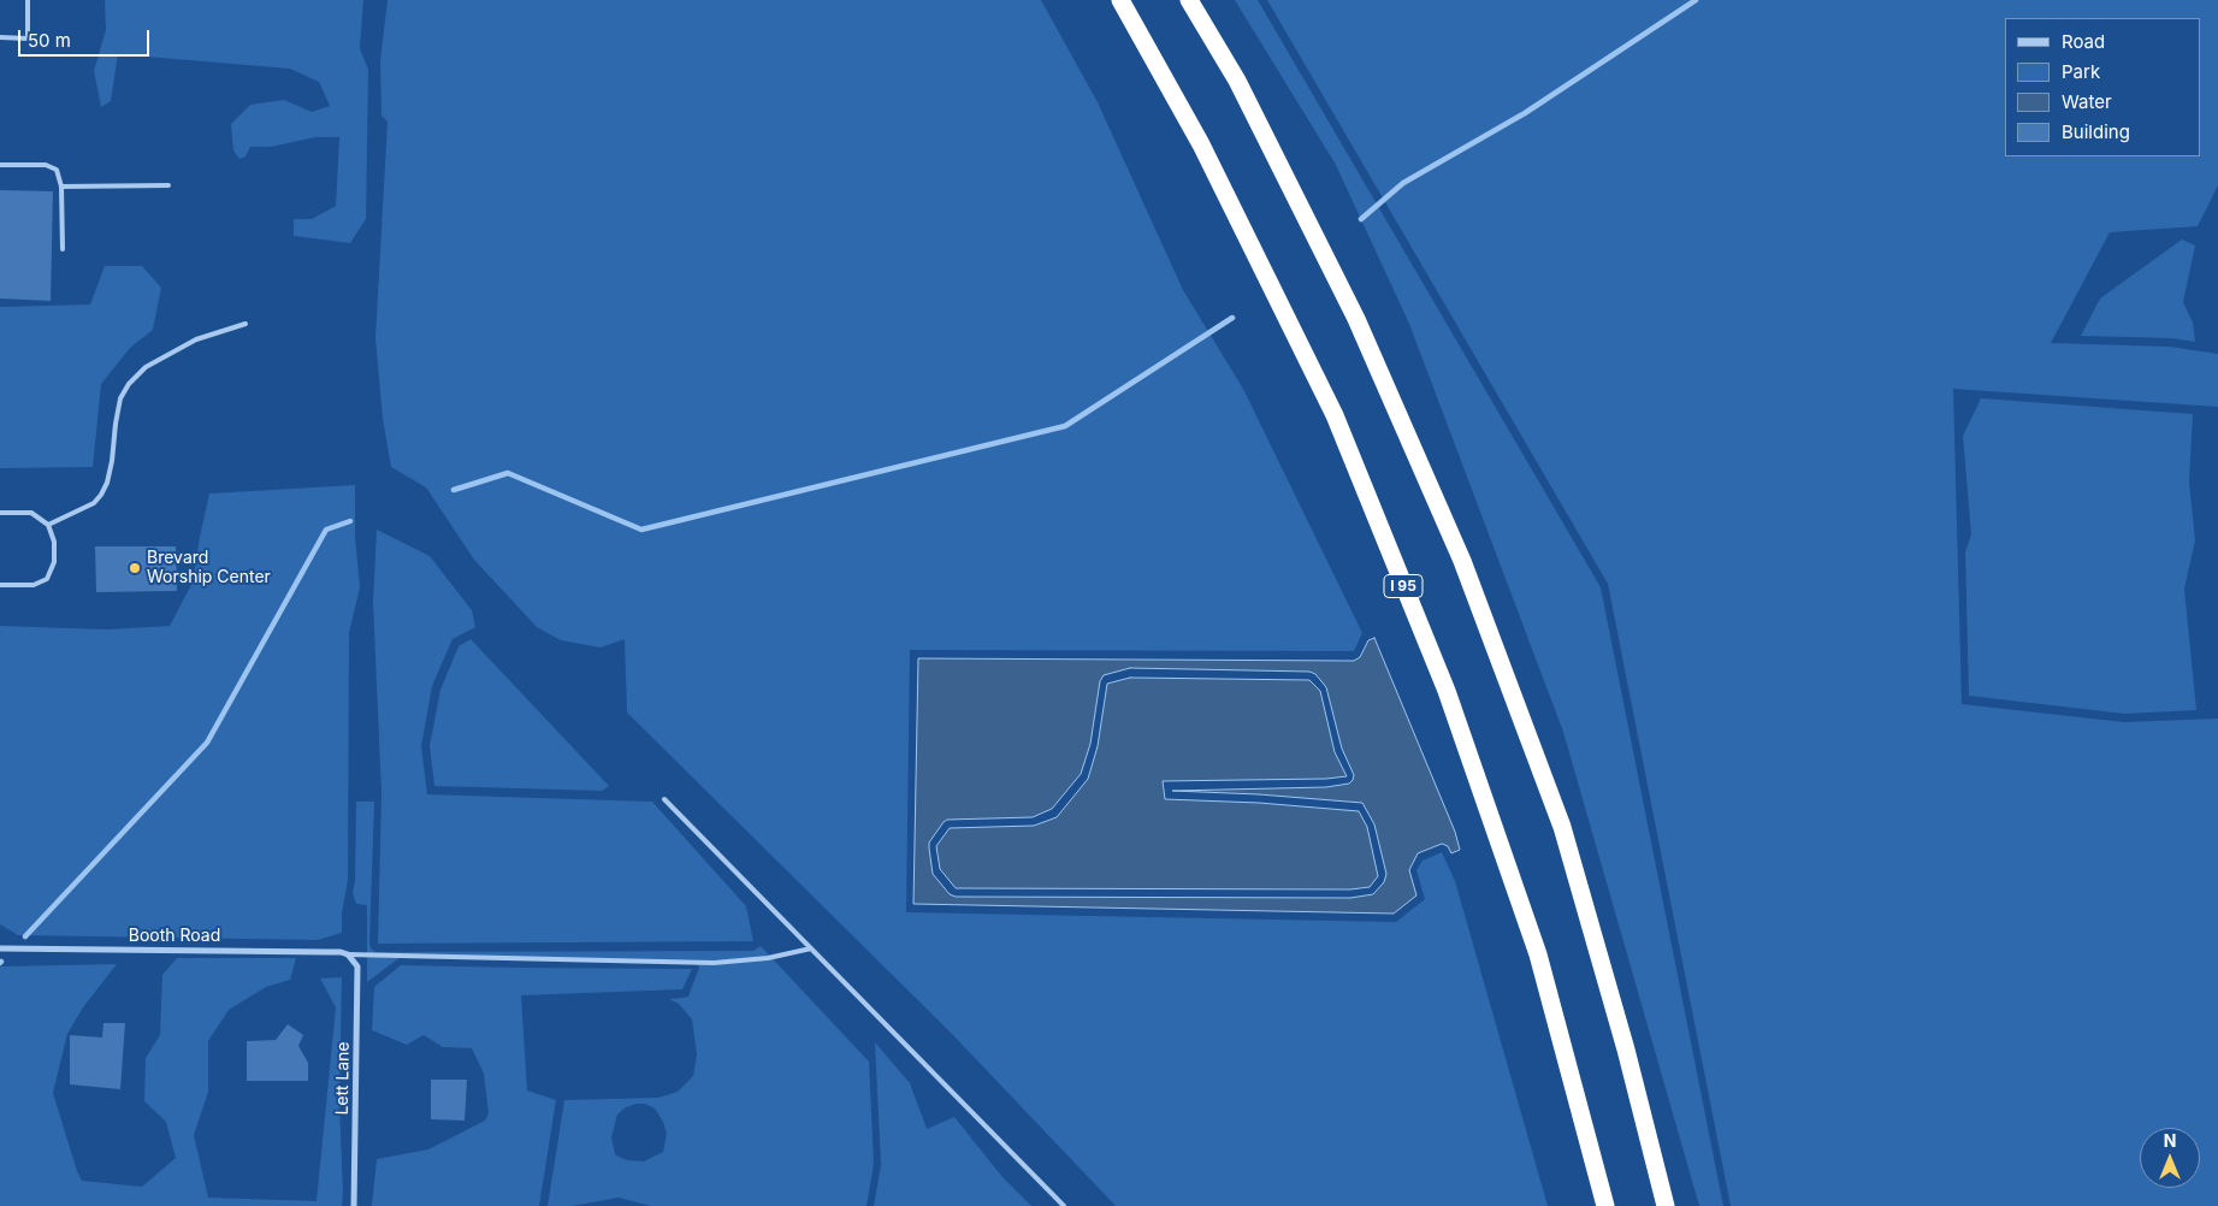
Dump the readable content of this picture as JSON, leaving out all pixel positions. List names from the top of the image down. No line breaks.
{"streets":{"highway":["I 95"],"street":["Booth Road","Lett Lane"]},"crossings":[["Booth Road","Lett Lane"]],"places":["Brevard Worship Center"],"legend":["Road","Park","Water","Building"],"scale_bar":"50 m","north":"top"}
